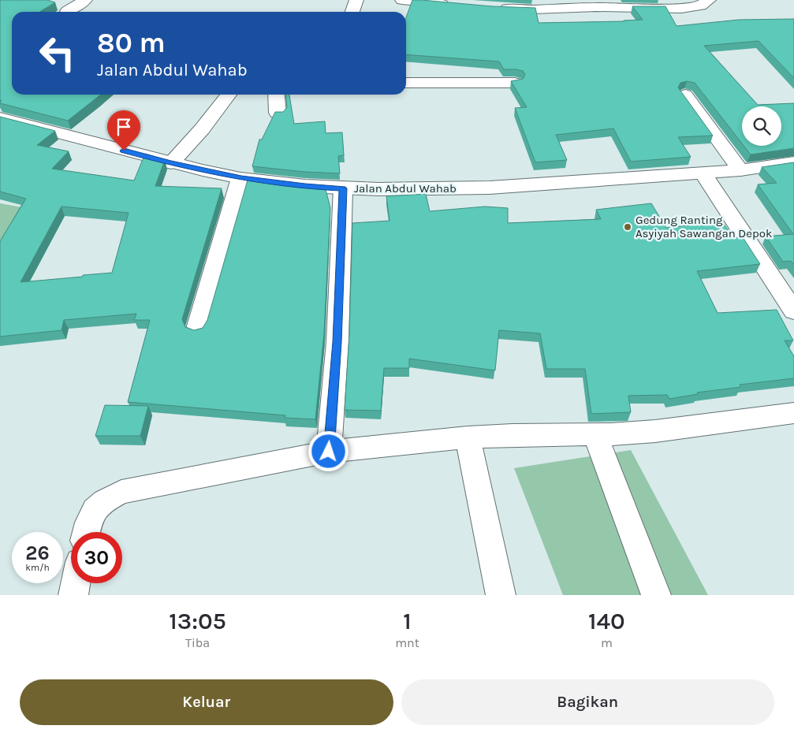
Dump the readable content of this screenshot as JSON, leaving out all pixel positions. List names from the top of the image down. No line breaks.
{"streets":{"street":["Jalan Abdul Wahab"]},"places":["Gedung Ranting Asyiyah Sawangan Depok"],"page":{"turn":["80 m","Jalan Abdul Wahab"],"speed":"26 km/h","limit":"30","eta":["13:05","Tiba","1","mnt","140","m"],"buttons":["Keluar","Bagikan"]}}
